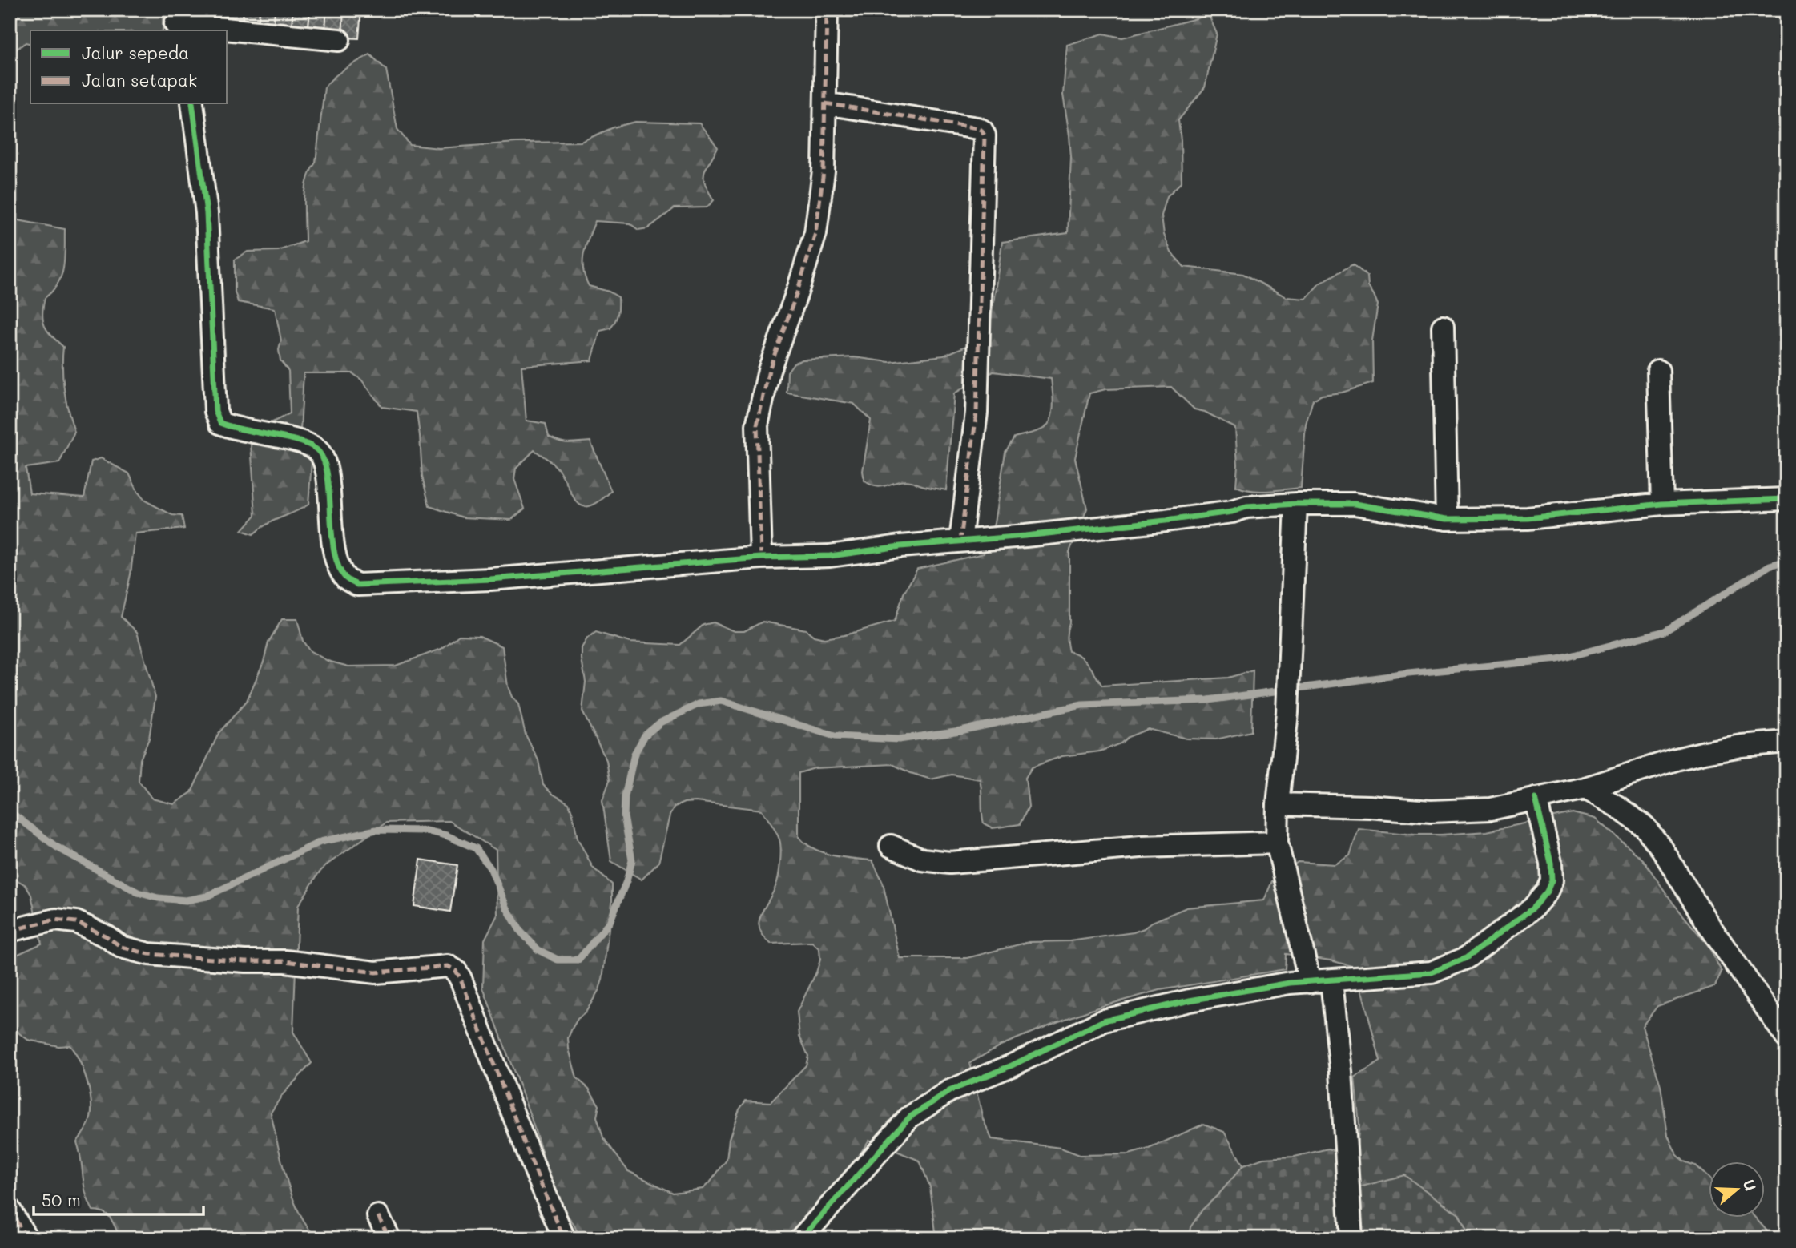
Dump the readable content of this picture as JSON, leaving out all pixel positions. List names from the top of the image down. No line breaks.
{"legend":["Jalur sepeda","Jalan setapak"],"scale_bar":"50 m","north":"right"}
